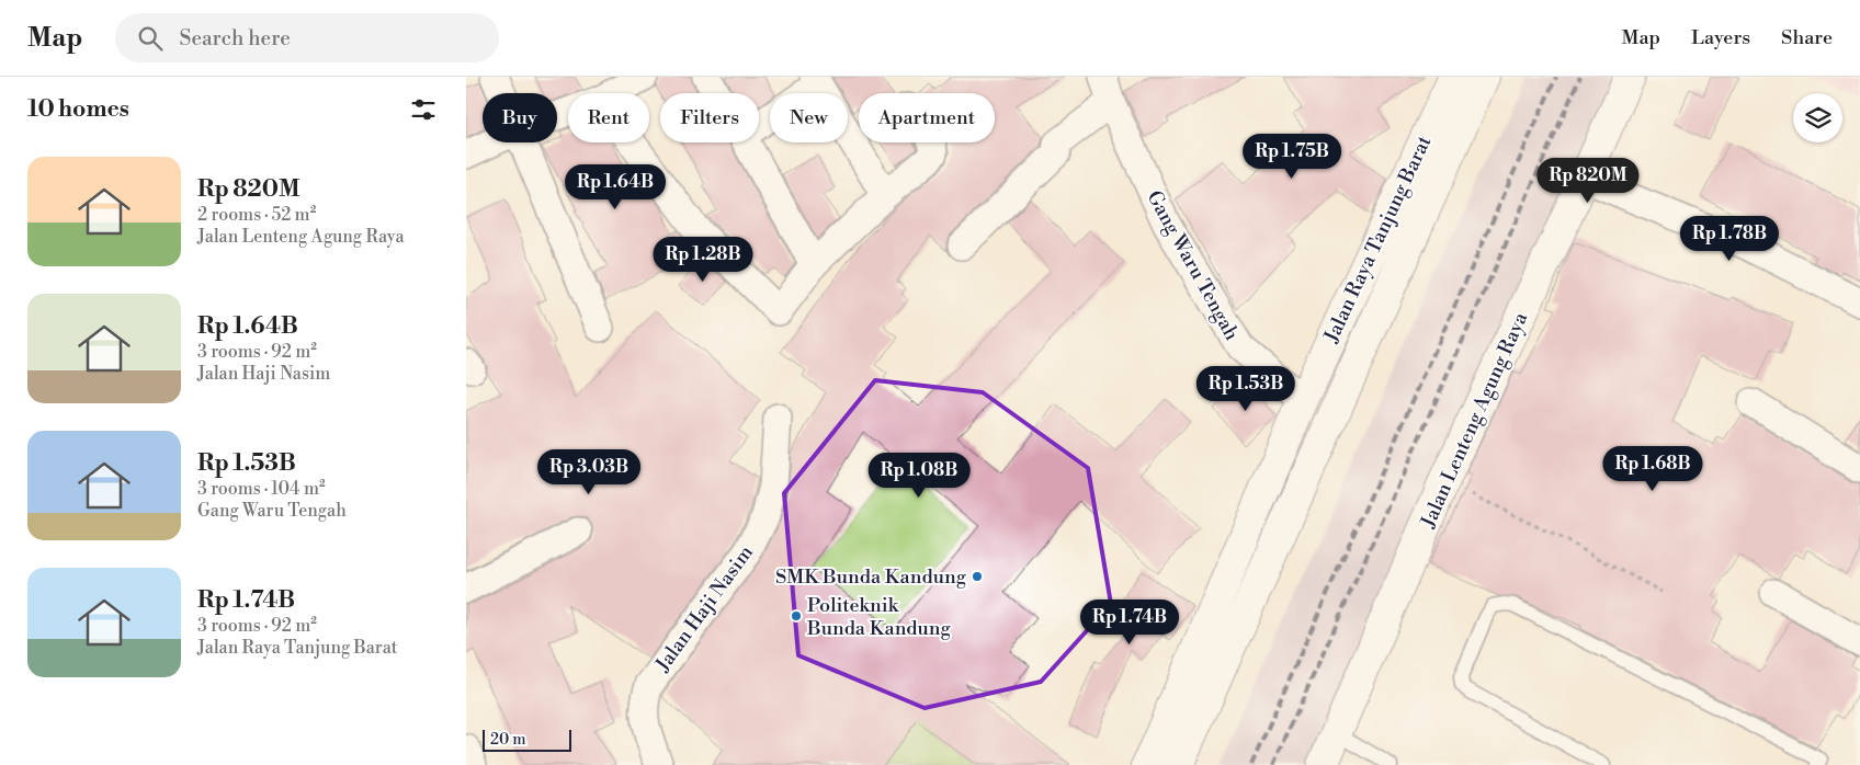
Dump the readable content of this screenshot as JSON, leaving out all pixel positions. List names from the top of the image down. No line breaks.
{"streets":{"main road":["Jalan Raya Tanjung Barat","Jalan Lenteng Agung Raya"],"street":["Gang Waru Tengah","Jalan Haji Nasim"]},"crossings":[["Jalan Raya Tanjung Barat","Gang Waru Tengah"]],"places":["SMK Bunda Kandung","Politeknik Bunda Kandung"],"scale_bar":"20 m","page":{"header":"Map","search":"Search here","nav":["Map","Layers","Share"],"heading":"10 homes","chip":["Buy","Rent","Filters","New","Apartment"],"price":["Rp 1.75B","Rp 820M","Rp 1.64B","Rp 1.78B","Rp 1.28B","Rp 1.53B","Rp 1.68B","Rp 3.03B","Rp 1.08B","Rp 1.74B"],"list":[{"name":"Rp 820M","note":"2 rooms · 52 m² · Jalan Lenteng Agung Raya"},{"name":"Rp 1.64B","note":"3 rooms · 92 m² · Jalan Haji Nasim"},{"name":"Rp 1.53B","note":"3 rooms · 104 m² · Gang Waru Tengah"},{"name":"Rp 1.74B","note":"3 rooms · 92 m² · Jalan Raya Tanjung Barat"}],"scale":"20 m"}}
